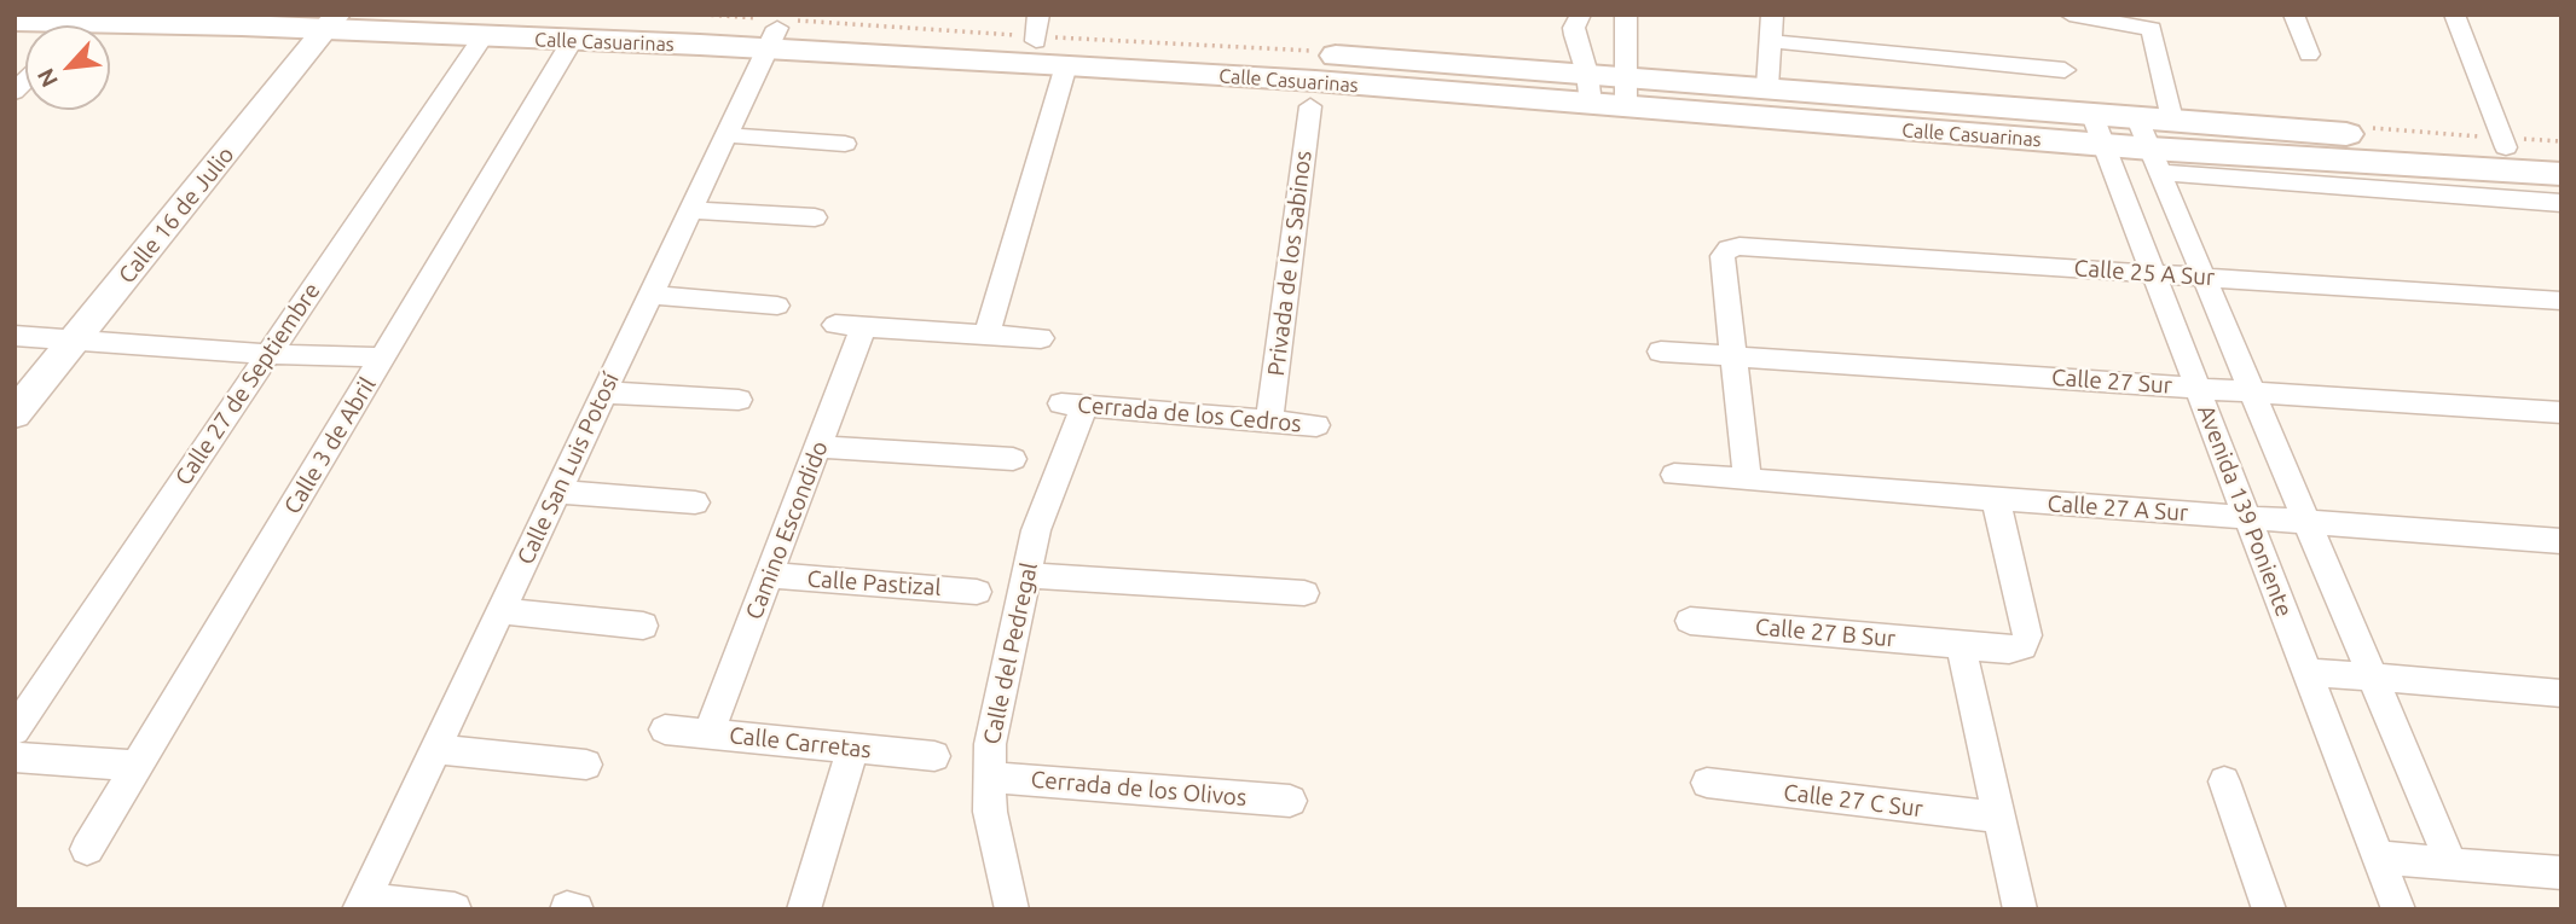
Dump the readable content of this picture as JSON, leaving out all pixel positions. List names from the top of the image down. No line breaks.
{"streets":{"main road":["Calle Casuarinas"],"street":["Calle 16 de Julio","Privada de los Sabinos","Calle 25 A Sur","Calle 27 Sur","Calle 27 de Septiembre","Cerrada de los Cedros","Calle 3 de Abril","Calle San Luis Potosí","Calle 27 A Sur","Avenida 139 Poniente","Camino Escondido","Calle Pastizal","Calle 27 B Sur","Calle del Pedregal","Calle Carretas","Cerrada de los Olivos","Calle 27 C Sur"]},"crossings":[["Calle Casuarinas","Calle 16 de Julio"],["Calle Casuarinas","Calle 27 de Septiembre"],["Calle Casuarinas","Calle 3 de Abril"],["Calle Casuarinas","Calle San Luis Potosí"],["Calle Casuarinas","Avenida 139 Poniente"],["Privada de los Sabinos","Cerrada de los Cedros"],["Calle 25 A Sur","Calle 27 Sur"],["Calle 25 A Sur","Avenida 139 Poniente"],["Calle 27 Sur","Avenida 139 Poniente"],["Cerrada de los Cedros","Calle del Pedregal"],["Calle 27 A Sur","Avenida 139 Poniente"],["Calle 27 A Sur","Calle 27 B Sur"],["Camino Escondido","Calle Pastizal"],["Camino Escondido","Calle Carretas"],["Calle del Pedregal","Cerrada de los Olivos"]],"north":"bottom left"}
